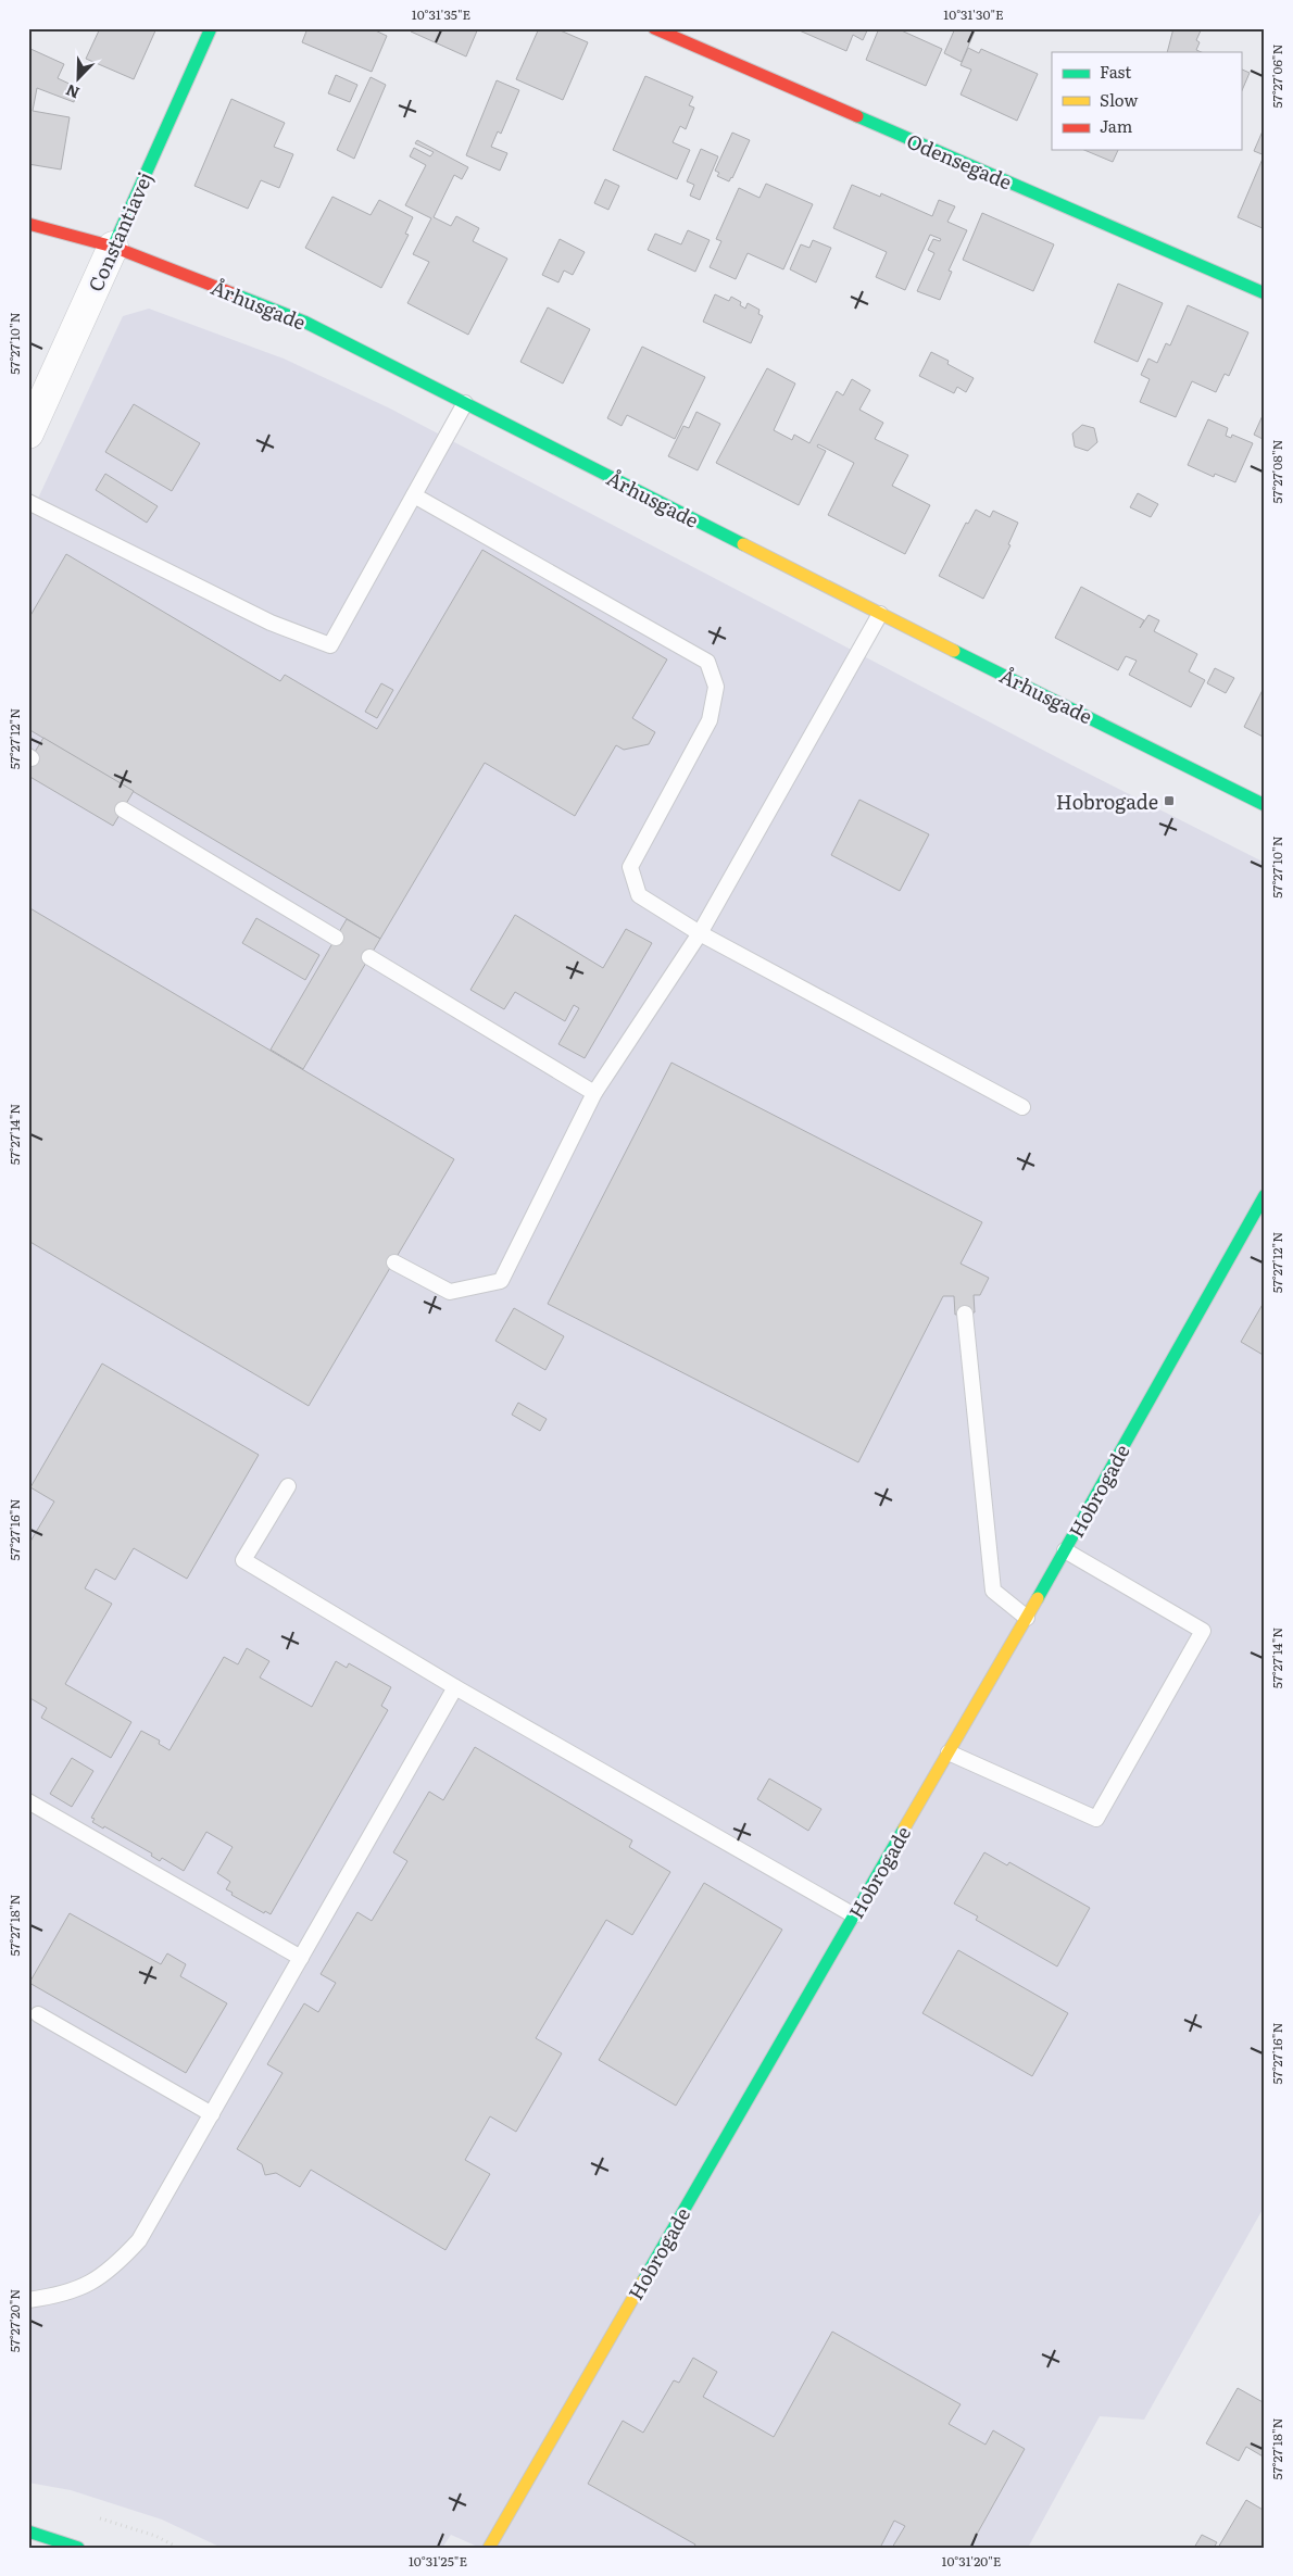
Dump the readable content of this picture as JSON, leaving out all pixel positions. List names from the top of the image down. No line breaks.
{"streets":{"street":["Odensegade","Constantiavej","Århusgade","Hobrogade"]},"crossings":[["Constantiavej","Århusgade"]],"places":{"transit":["Hobrogade"]},"legend":["Fast","Slow","Jam"],"north":"bottom left","coordinates":["10°31'35\"E","10°31'30\"E","57°27'06\"N","57°27'10\"N","57°27'08\"N","57°27'12\"N","57°27'14\"N","57°27'16\"N","57°27'18\"N","57°27'20\"N","10°31'25\"E","10°31'20\"E"]}
